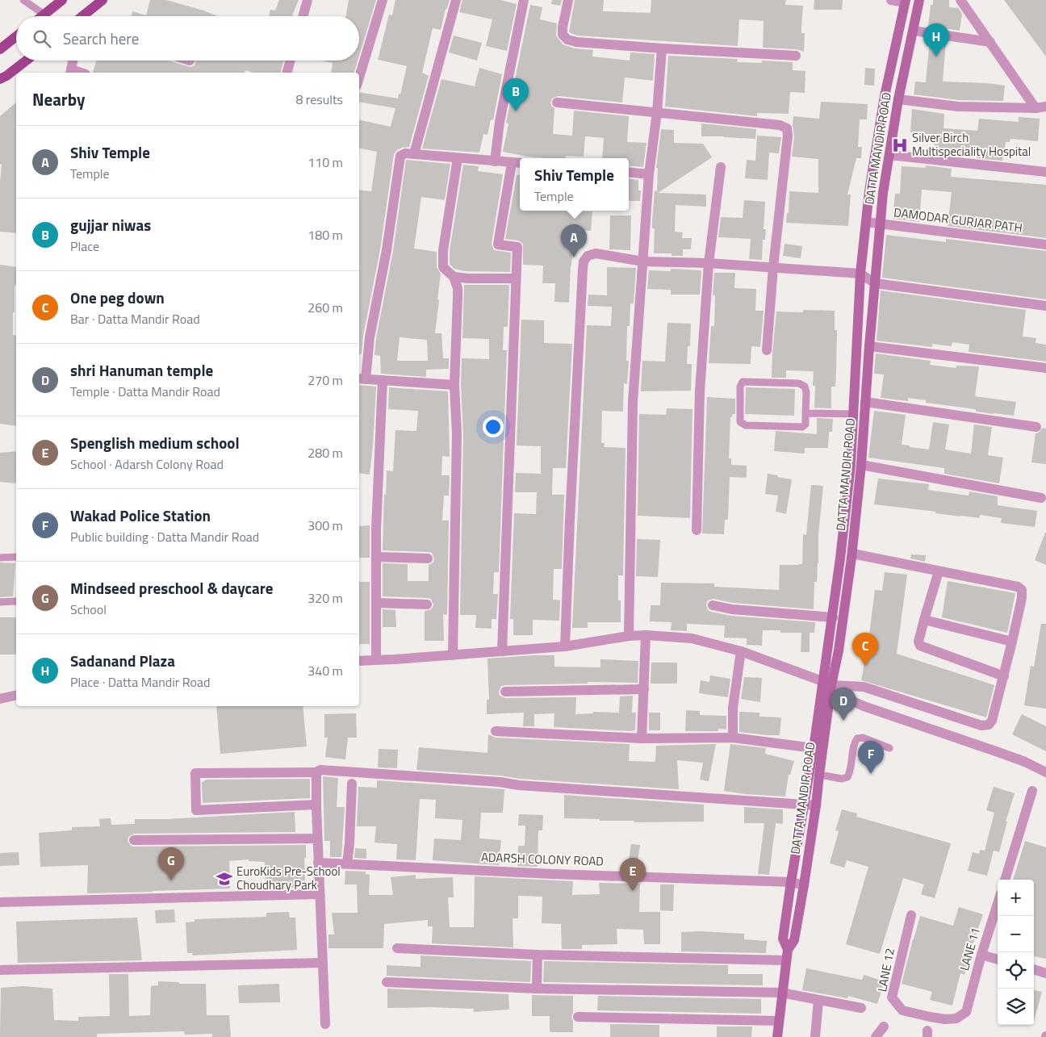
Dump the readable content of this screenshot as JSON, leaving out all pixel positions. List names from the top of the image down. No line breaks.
{"streets":{"main road":["DATTA MANDIR ROAD"],"street":["DAMODAR GURJAR PATH","ADARSH COLONY ROAD","LANE 11","LANE 12"]},"crossings":[["DATTA MANDIR ROAD","DAMODAR GURJAR PATH"],["DATTA MANDIR ROAD","ADARSH COLONY ROAD"],["LANE 11","LANE 12"]],"places":{"hospital":["Silver Birch Multispeciality Hospital"],"school or university":["EuroKids Pre-School Choudhary Park"]},"page":{"search":"Search here","pins":["H","B","A","C","D","F","G","E"],"heading":["Nearby","8 results"],"list":[{"mark":"A","name":"Shiv Temple","note":"Temple","value":"110 m"},{"mark":"B","name":"gujjar niwas","note":"Place","value":"180 m"},{"mark":"C","name":"One peg down","note":"Bar · Datta Mandir Road","value":"260 m"},{"mark":"D","name":"shri Hanuman temple","note":"Temple · Datta Mandir Road","value":"270 m"},{"mark":"E","name":"Spenglish medium school","note":"School · Adarsh Colony Road","value":"280 m"},{"mark":"F","name":"Wakad Police Station","note":"Public building · Datta Mandir Road","value":"300 m"},{"mark":"G","name":"Mindseed preschool & daycare","note":"School","value":"320 m"},{"mark":"H","name":"Sadanand Plaza","note":"Place · Datta Mandir Road","value":"340 m"}],"popup":["Shiv Temple","Temple"],"map_buttons":["+","−"]}}
